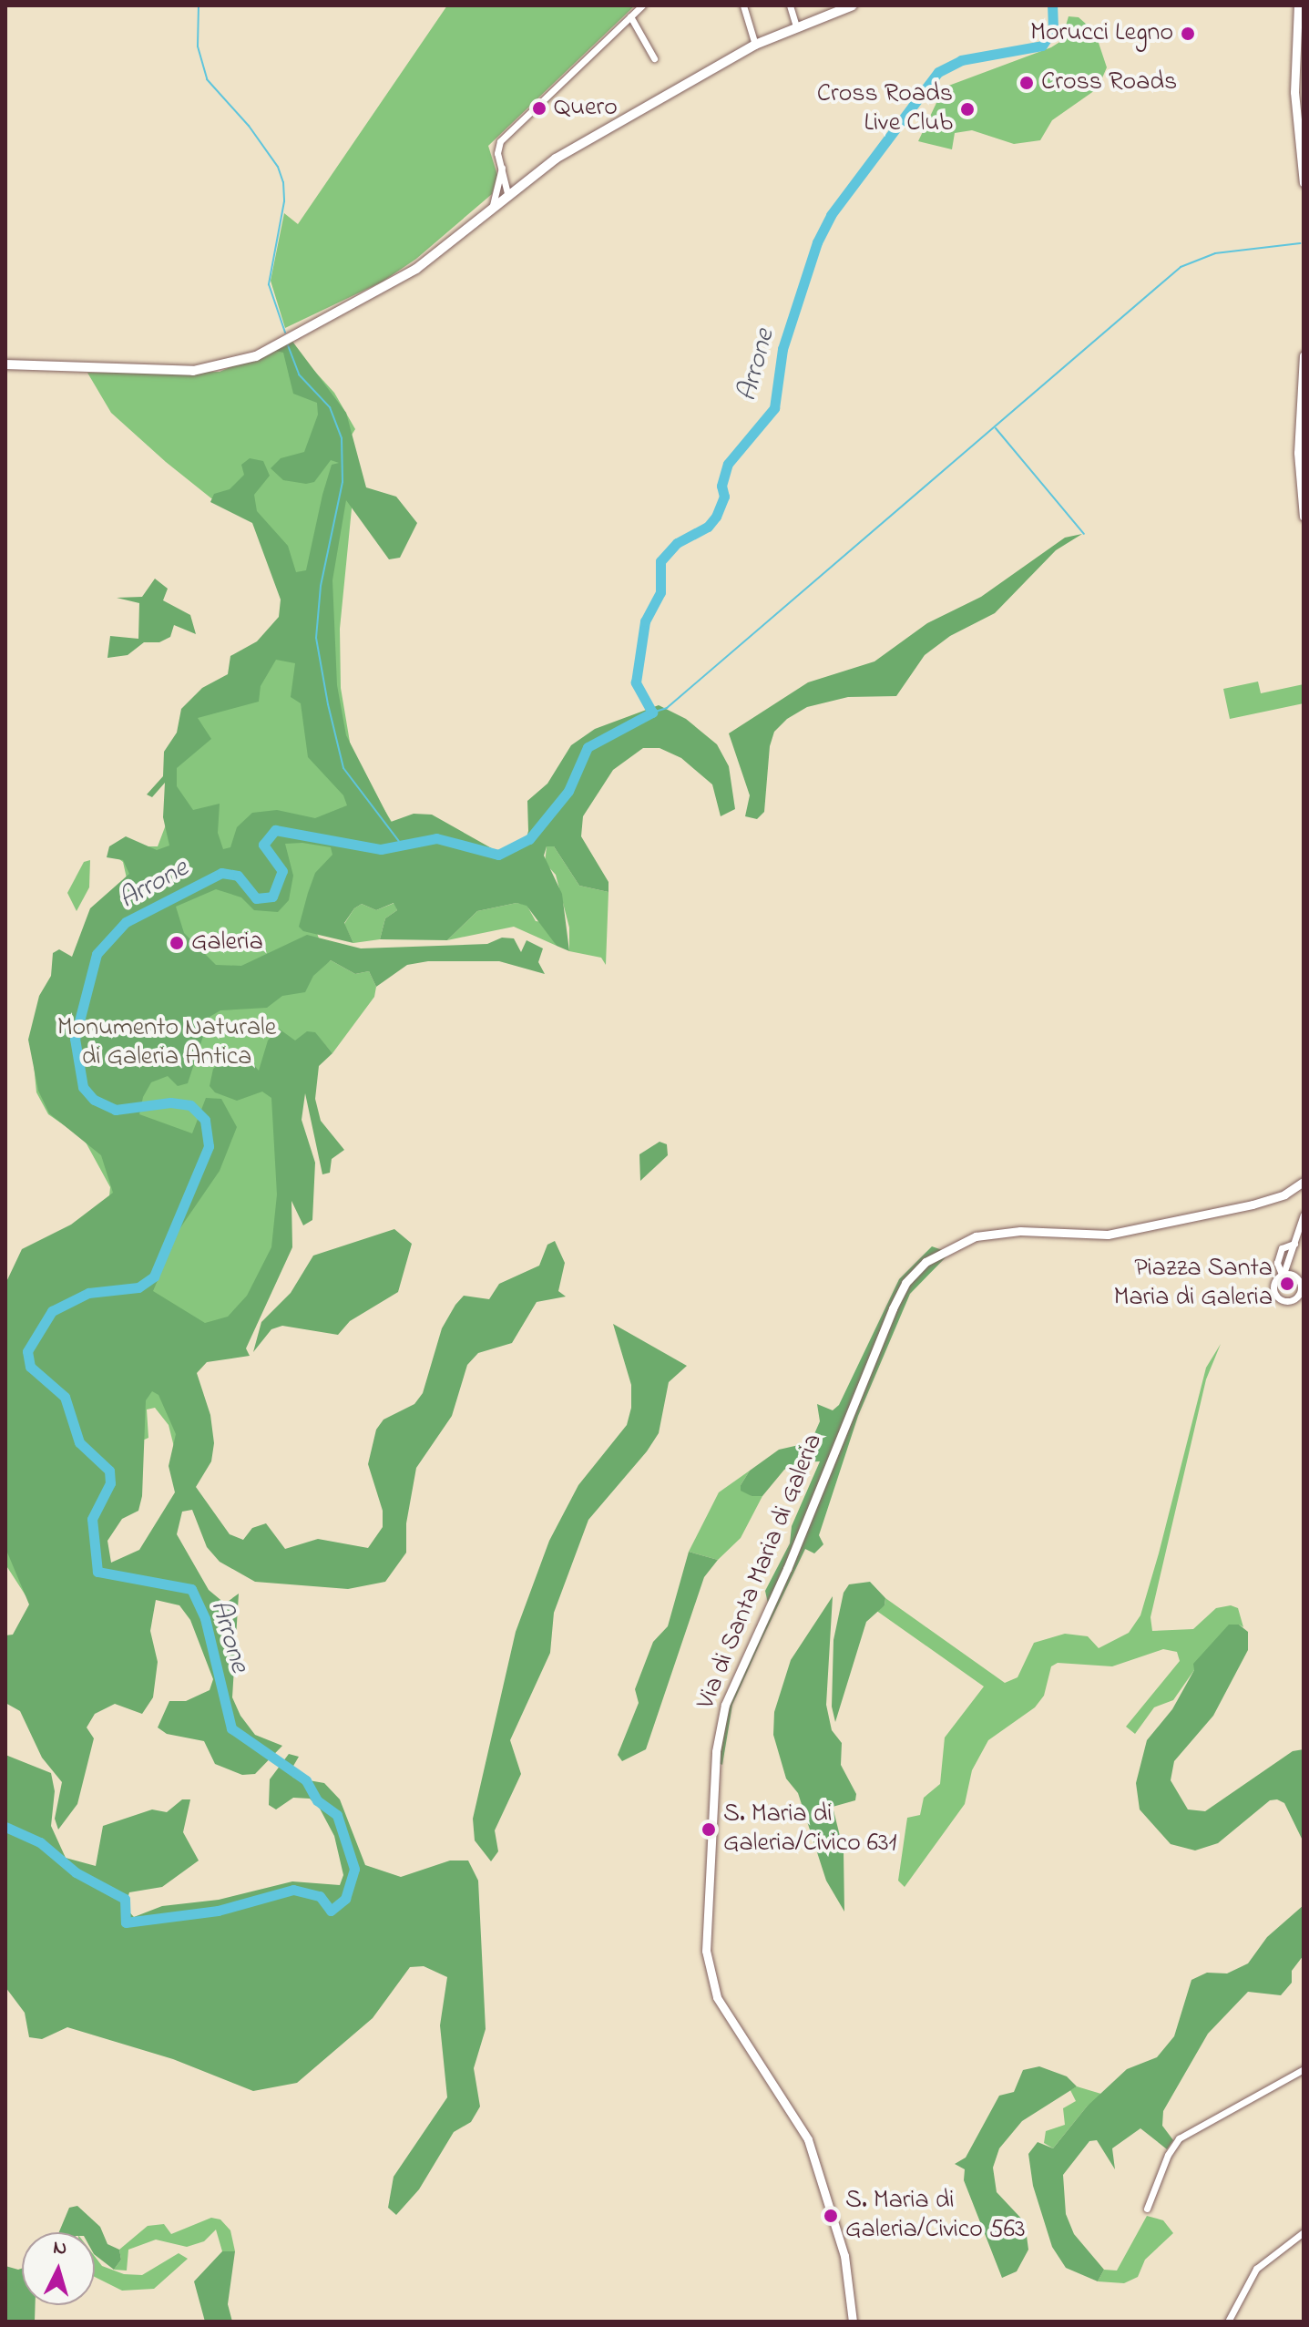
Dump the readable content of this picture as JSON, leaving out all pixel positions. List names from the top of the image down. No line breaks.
{"streets":{"street":["Via di Santa Maria di Galeria"]},"water":["Arrone"],"parks":["Monumento Naturale di Galeria Antica"],"places":["Morucci Legno","Cross Roads","Quero","Cross Roads Live Club","Galeria","Piazza Santa Maria di Galeria","S. Maria di Galeria/Civico 631","S. Maria di Galeria/Civico 563"],"north":"top"}
